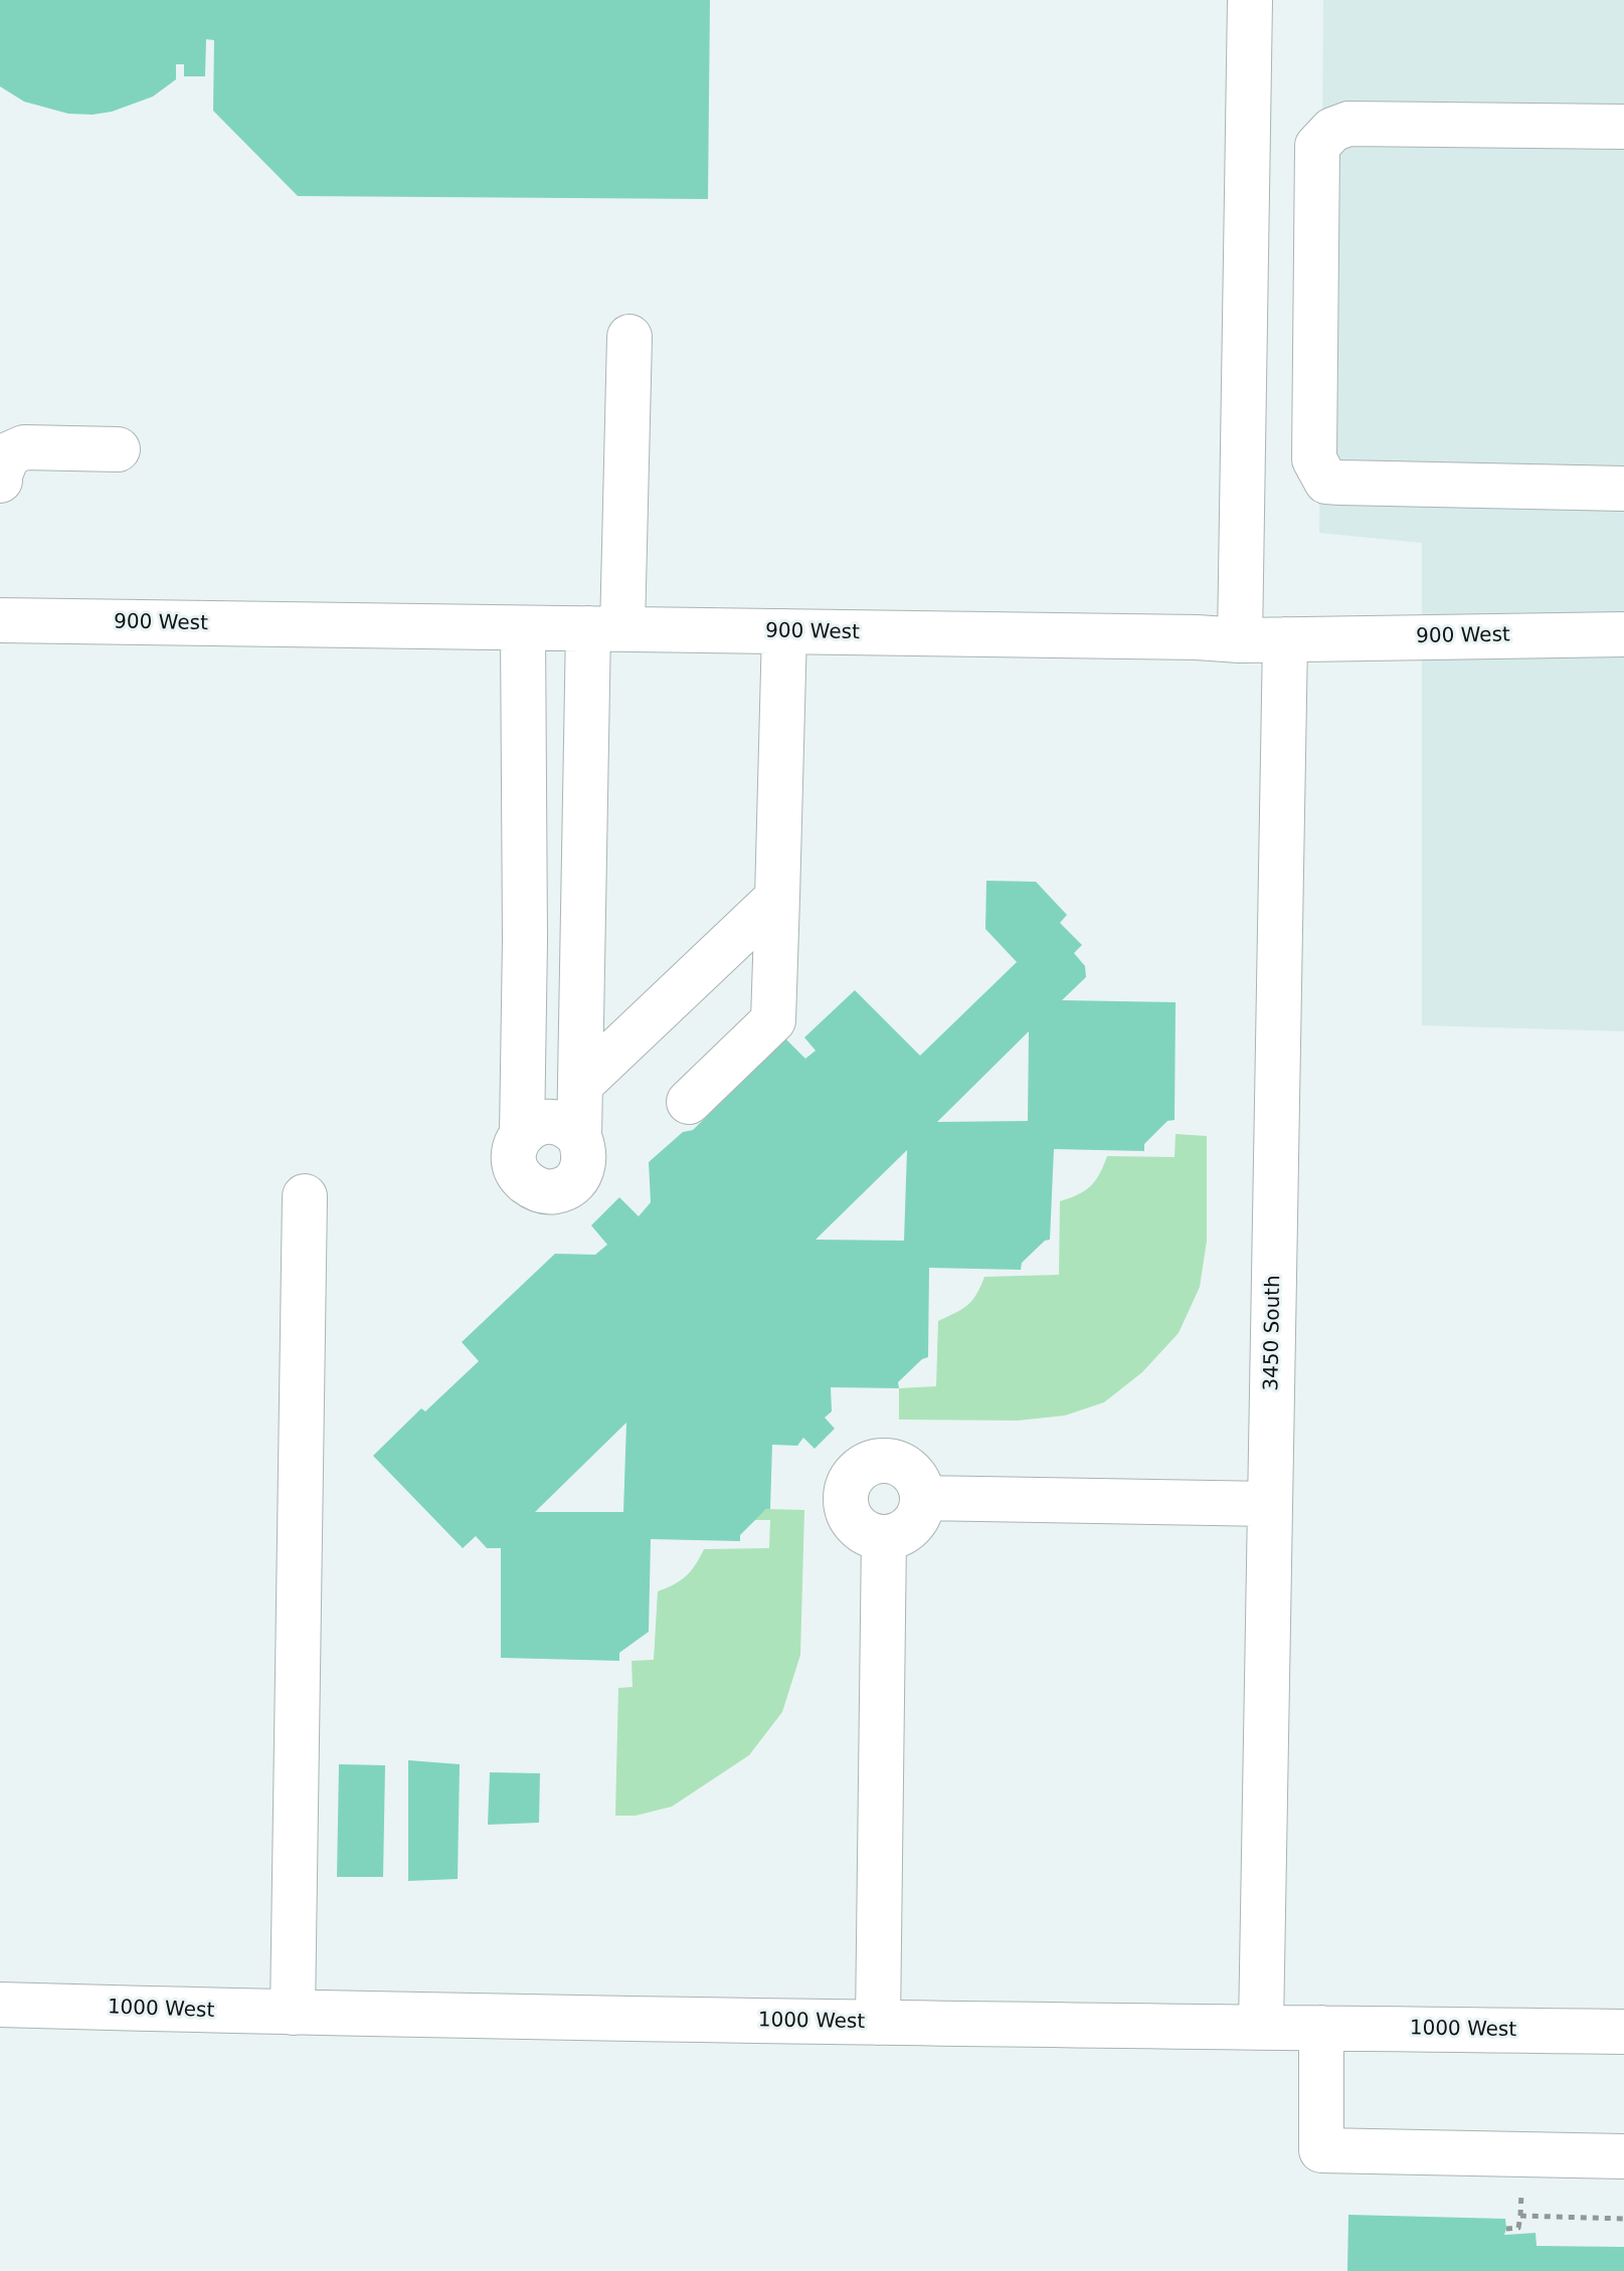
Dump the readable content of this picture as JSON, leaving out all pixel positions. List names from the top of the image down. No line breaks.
{"streets":{"street":["900 West","3450 South","1000 West"]},"crossings":[["900 West","3450 South"],["3450 South","1000 West"]]}
